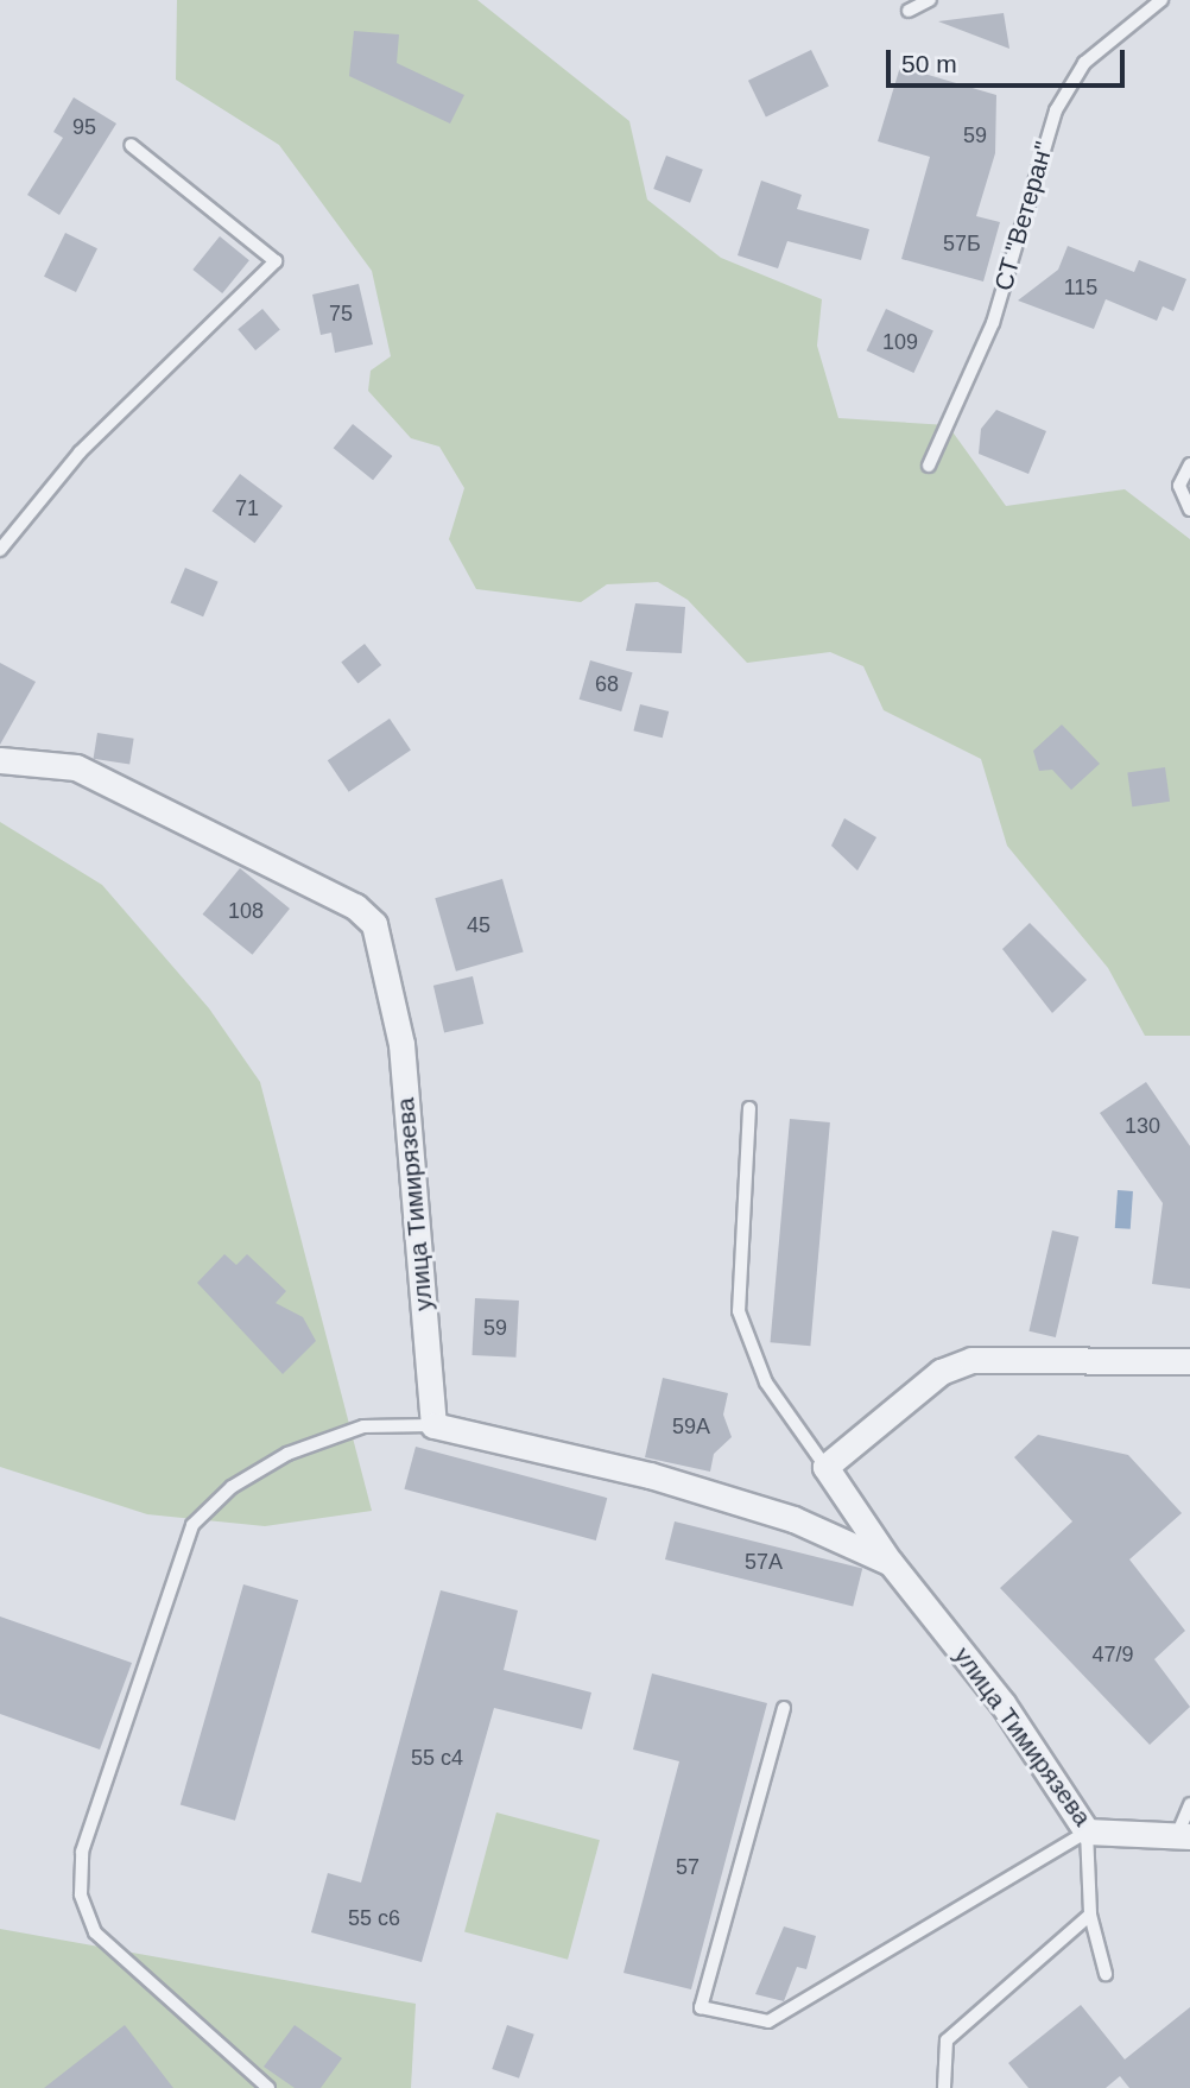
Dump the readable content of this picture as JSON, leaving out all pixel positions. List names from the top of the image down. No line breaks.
{"streets":{"street":["улица Тимирязева"],"lane":["СТ \"Ветеран\""]},"house_numbers":["95","59","57Б","115","75","109","71","68","108","45","130","59","59А","57А","47/9","55 с4","57","55 с6"],"scale_bar":"50 m"}
